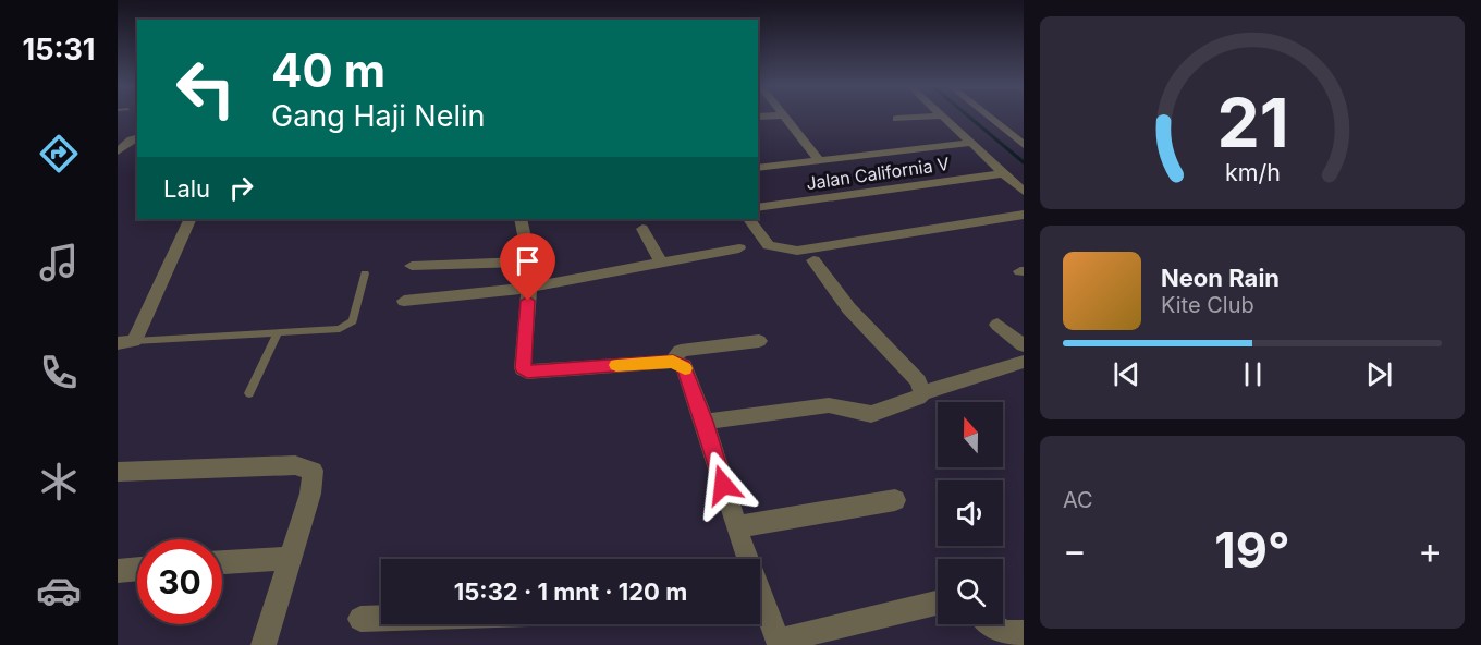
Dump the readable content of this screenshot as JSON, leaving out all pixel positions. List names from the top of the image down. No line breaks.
{"streets":{"street":["Jalan California V"]},"north":"top","page":{"tabs":"15:31","turn":["40 m","Gang Haji Nelin"],"then":"Lalu","song":["Neon Rain","Kite Club"],"tile":"AC","heat":["−","19°","+"],"limit":"30","trip":"15:32 · 1 mnt · 120 m","gauge":["21","km/h"]}}
